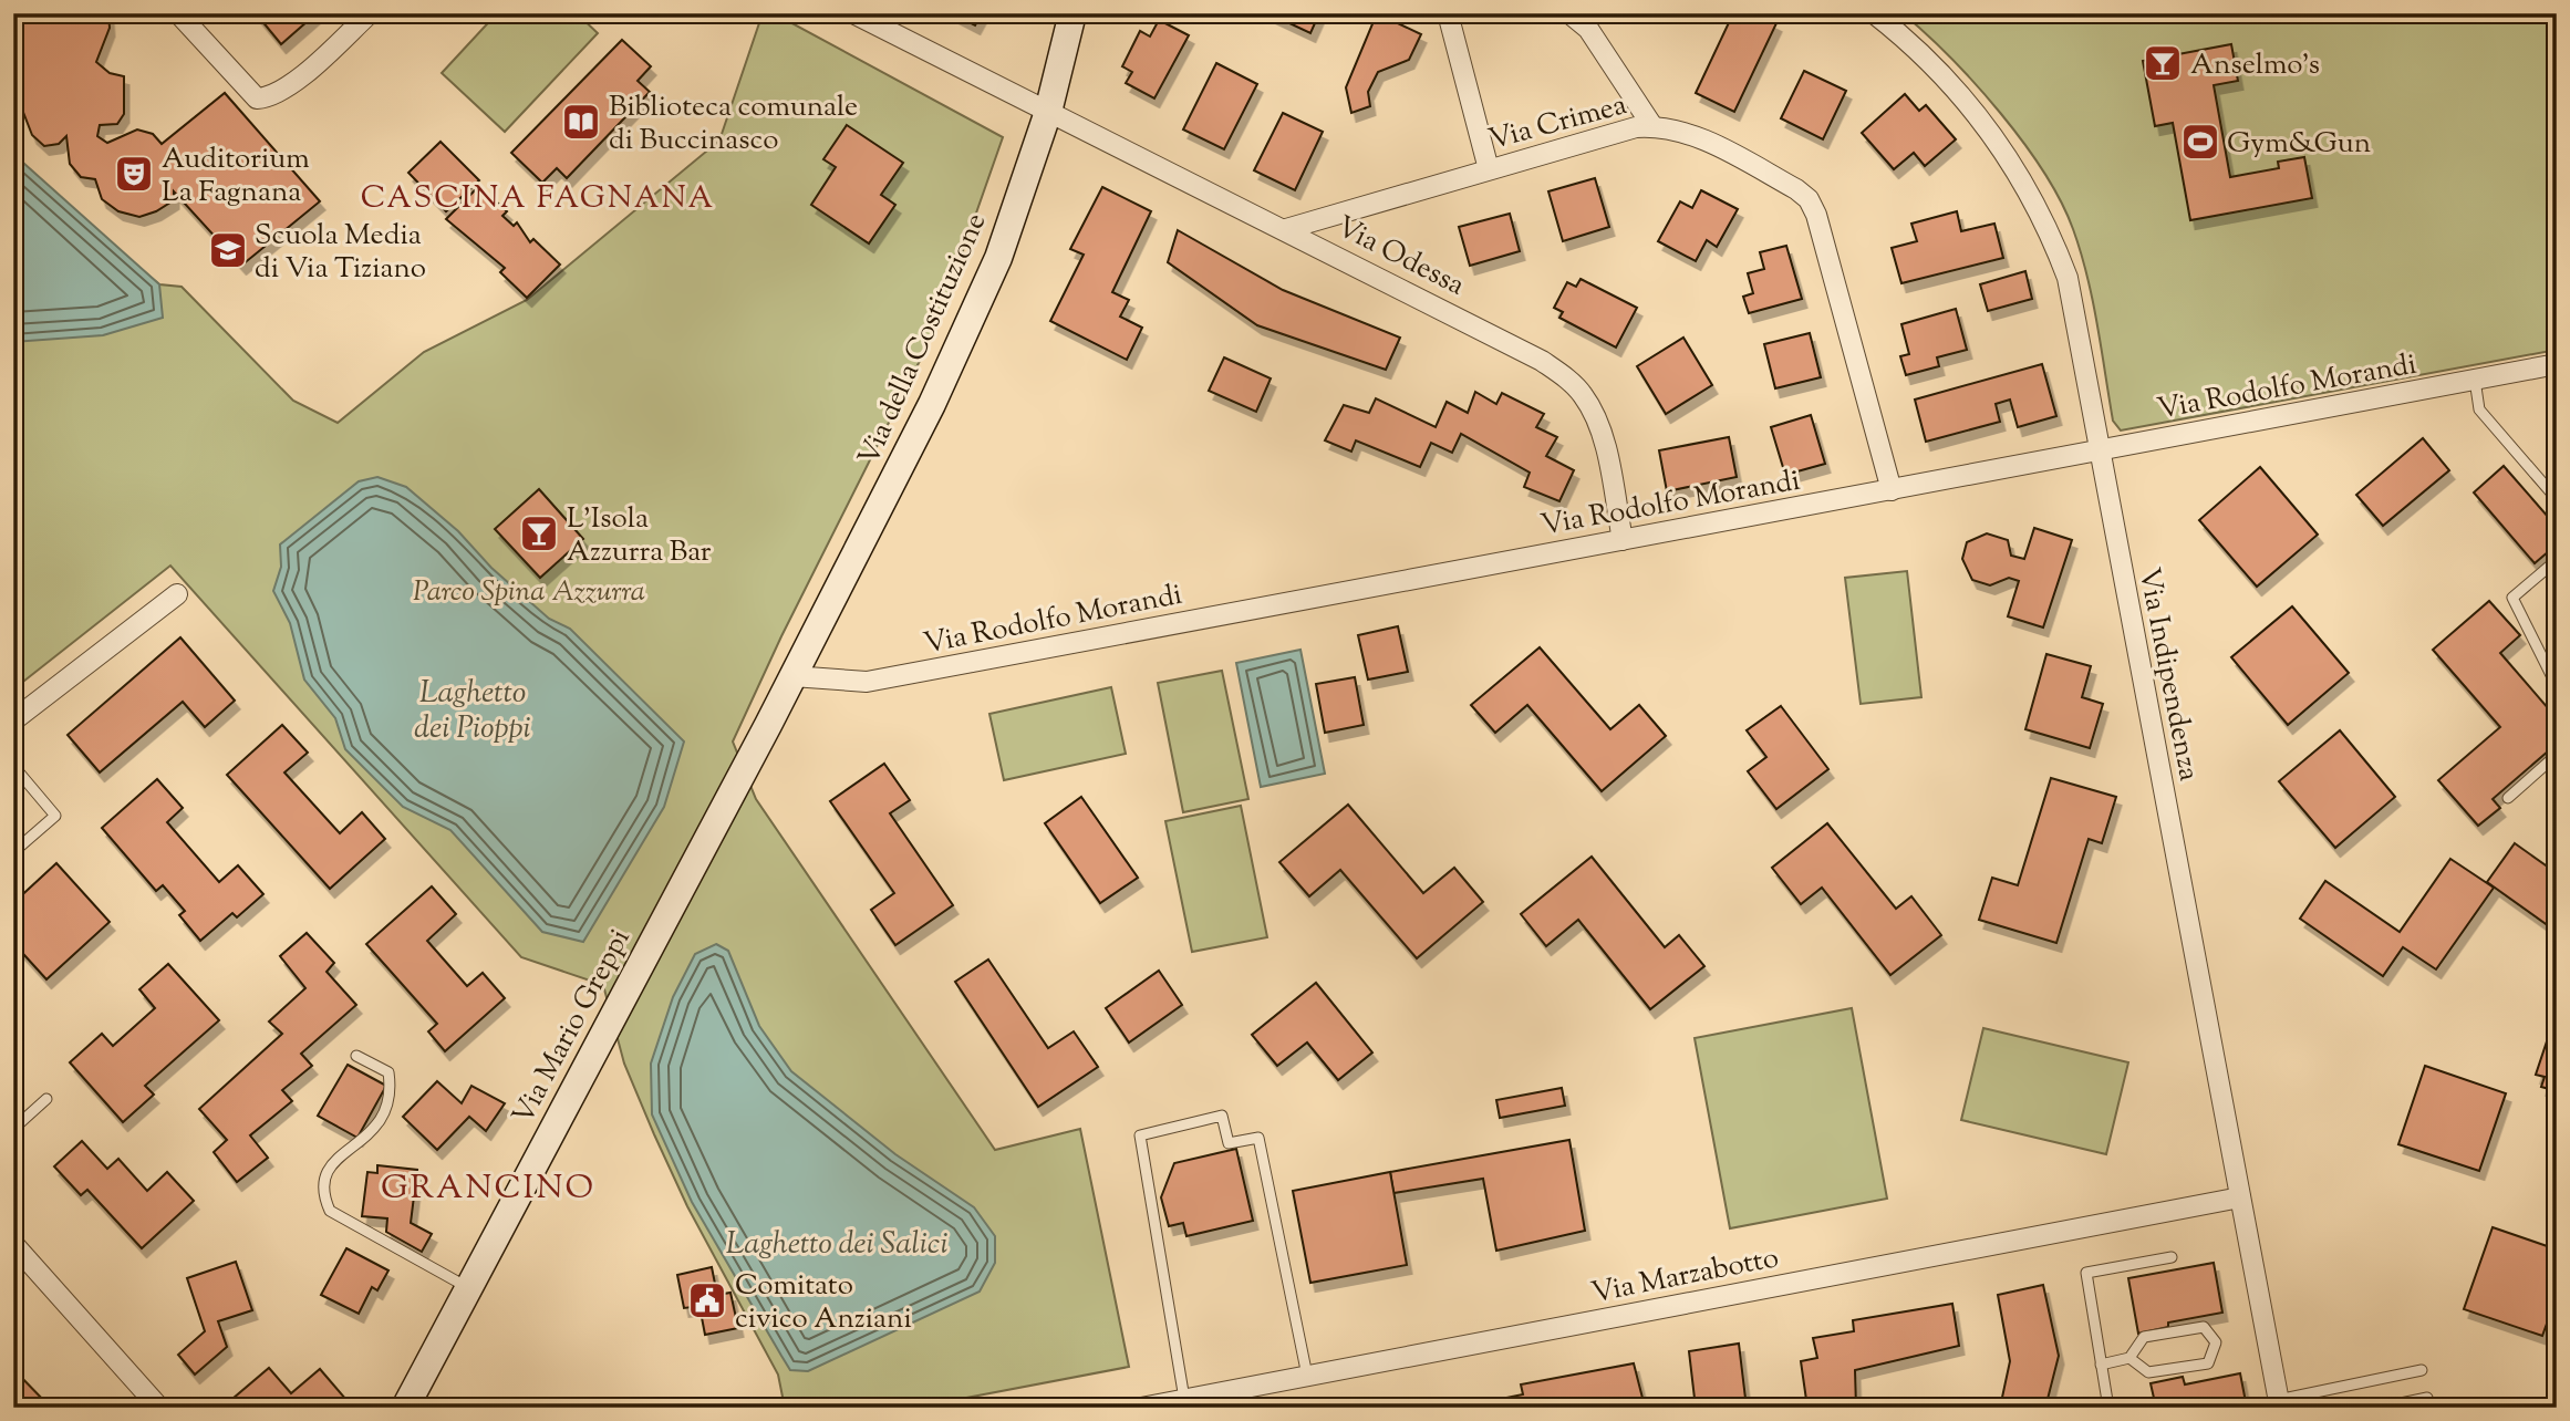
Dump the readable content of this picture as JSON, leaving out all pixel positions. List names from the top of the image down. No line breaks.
{"streets":{"main road":["Via della Costituzione","Via Mario Greppi"],"street":["Via Crimea","Via Odessa","Via Rodolfo Morandi","Via Indipendenza","Via Marzabotto"]},"crossings":[["Via Crimea","Via Odessa"],["Via Crimea","Via Rodolfo Morandi"],["Via Odessa","Via della Costituzione"],["Via Odessa","Via Rodolfo Morandi"],["Via della Costituzione","Via Rodolfo Morandi"],["Via della Costituzione","Via Mario Greppi"],["Via Rodolfo Morandi","Via Indipendenza"],["Via Rodolfo Morandi","Via Mario Greppi"],["Via Indipendenza","Via Marzabotto"]],"districts":["CASCINA FAGNANA","GRANCINO"],"water":["Laghetto dei Pioppi","Laghetto dei Salici"],"parks":["Parco Spina Azzurra"],"places":{"bar":["Anselmo's","L'Isola Azzurra Bar"],"library":["Biblioteca comunale di Buccinasco"],"sports":["Gym&Gun"],"theatre":["Auditorium La Fagnana"],"school or university":["Scuola Media di Via Tiziano"],"public building":["Comitato civico Anziani"]}}
